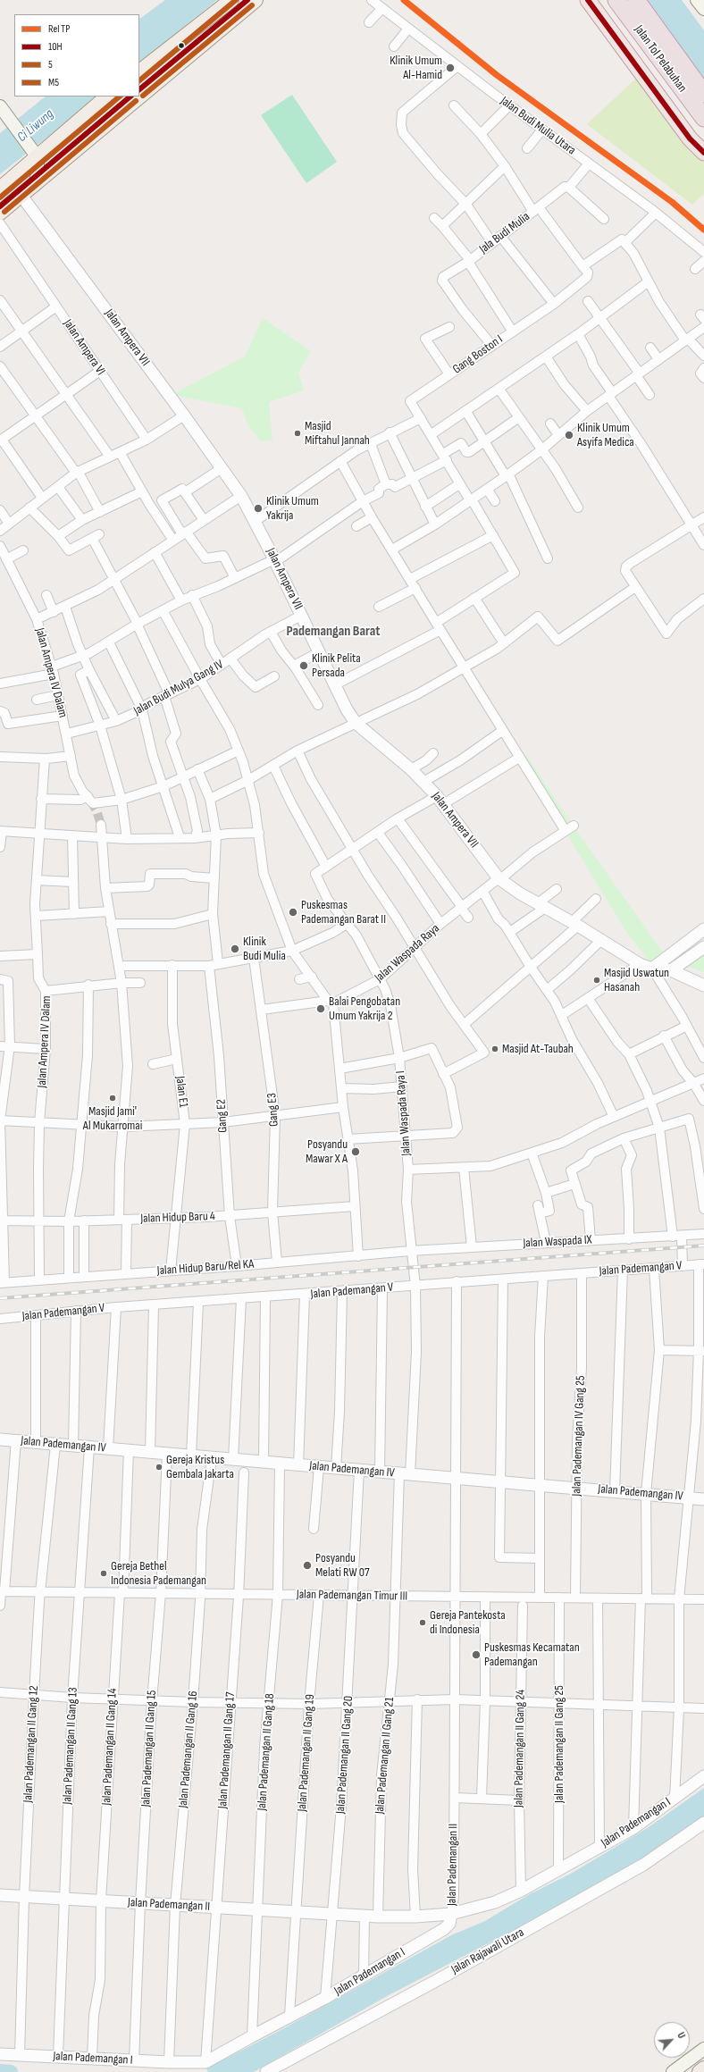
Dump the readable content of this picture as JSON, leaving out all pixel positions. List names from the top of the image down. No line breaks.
{"streets":{"highway":["Jalan Tol Pelabuhan"],"street":["Jalan Budi Mulia Utara","Jala Budi Mulia","Jalan Ampera VII","Jalan Ampera VI","Gang Boston I","Jalan Ampera IV Dalam","Jalan Budi Mulya Gang IV","Jalan Waspada Raya","Jalan E1","Gang E3","Jalan Waspada Raya I","Gang E2","Jalan Hidup Baru 4","Jalan Waspada IX","Jalan Hidup Baru/Rel KA","Jalan Pademangan V","Jalan Pademangan IV Gang 25","Jalan Pademangan IV","Jalan Pademangan Timur III","Jalan Pademangan II Gang 12","Jalan Pademangan II Gang 25","Jalan Pademangan II Gang 13","Jalan Pademangan II Gang 14","Jalan Pademangan II Gang 15","Jalan Pademangan II Gang 24","Jalan Pademangan II Gang 16","Jalan Pademangan II Gang 17","Jalan Pademangan II Gang 18","Jalan Pademangan II Gang 19","Jalan Pademangan II Gang 20","Jalan Pademangan II Gang 21","Jalan Pademangan I","Jalan Pademangan II","Jalan Rajawali Utara"]},"crossings":[["Jala Budi Mulia","Gang Boston I"],["Jalan Ampera VII","Jalan Budi Mulya Gang IV"],["Jalan Ampera VII","Jalan Waspada Raya"],["Jalan Ampera IV Dalam","Jalan Budi Mulya Gang IV"],["Jalan Ampera IV Dalam","Jalan Hidup Baru 4"],["Jalan Ampera IV Dalam","Jalan Hidup Baru/Rel KA"],["Jalan Waspada Raya","Jalan Waspada Raya I"],["Jalan E1","Jalan Hidup Baru 4"],["Jalan E1","Jalan Hidup Baru/Rel KA"],["Gang E3","Jalan Hidup Baru 4"],["Gang E3","Jalan Hidup Baru/Rel KA"],["Jalan Waspada Raya I","Jalan Waspada IX"],["Jalan Waspada Raya I","Jalan Hidup Baru/Rel KA"],["Jalan Waspada Raya I","Jalan Pademangan V"],["Jalan Waspada Raya I","Jalan Pademangan IV"],["Jalan Waspada Raya I","Jalan Pademangan II Gang 21"],["Gang E2","Jalan Hidup Baru 4"],["Gang E2","Jalan Hidup Baru/Rel KA"],["Jalan Waspada IX","Jalan Hidup Baru/Rel KA"],["Jalan Pademangan V","Jalan Pademangan IV Gang 25"],["Jalan Pademangan V","Jalan Pademangan II"],["Jalan Pademangan IV Gang 25","Jalan Pademangan IV"],["Jalan Pademangan IV Gang 25","Jalan Pademangan Timur III"],["Jalan Pademangan IV","Jalan Pademangan II Gang 12"],["Jalan Pademangan IV","Jalan Pademangan II Gang 13"],["Jalan Pademangan IV","Jalan Pademangan II Gang 14"],["Jalan Pademangan IV","Jalan Pademangan II Gang 15"],["Jalan Pademangan IV","Jalan Pademangan II Gang 16"],["Jalan Pademangan IV","Jalan Pademangan II Gang 18"],["Jalan Pademangan IV","Jalan Pademangan II Gang 20"],["Jalan Pademangan IV","Jalan Pademangan II Gang 21"],["Jalan Pademangan IV","Jalan Pademangan II"],["Jalan Pademangan Timur III","Jalan Pademangan II Gang 12"],["Jalan Pademangan Timur III","Jalan Pademangan II Gang 25"],["Jalan Pademangan Timur III","Jalan Pademangan II Gang 13"],["Jalan Pademangan Timur III","Jalan Pademangan II Gang 14"],["Jalan Pademangan Timur III","Jalan Pademangan II Gang 15"],["Jalan Pademangan Timur III","Jalan Pademangan II Gang 16"],["Jalan Pademangan Timur III","Jalan Pademangan II Gang 17"],["Jalan Pademangan Timur III","Jalan Pademangan II Gang 18"],["Jalan Pademangan Timur III","Jalan Pademangan II Gang 19"],["Jalan Pademangan Timur III","Jalan Pademangan II Gang 20"],["Jalan Pademangan Timur III","Jalan Pademangan II Gang 21"],["Jalan Pademangan Timur III","Jalan Pademangan II"],["Jalan Pademangan II Gang 12","Jalan Pademangan I"],["Jalan Pademangan II Gang 12","Jalan Pademangan II"],["Jalan Pademangan II Gang 25","Jalan Pademangan I"],["Jalan Pademangan II Gang 13","Jalan Pademangan I"],["Jalan Pademangan II Gang 13","Jalan Pademangan II"],["Jalan Pademangan II Gang 14","Jalan Pademangan I"],["Jalan Pademangan II Gang 14","Jalan Pademangan II"],["Jalan Pademangan II Gang 15","Jalan Pademangan I"],["Jalan Pademangan II Gang 15","Jalan Pademangan II"],["Jalan Pademangan II Gang 24","Jalan Pademangan I"],["Jalan Pademangan II Gang 16","Jalan Pademangan I"],["Jalan Pademangan II Gang 16","Jalan Pademangan II"],["Jalan Pademangan II Gang 17","Jalan Pademangan I"],["Jalan Pademangan II Gang 17","Jalan Pademangan II"],["Jalan Pademangan II Gang 18","Jalan Pademangan I"],["Jalan Pademangan II Gang 18","Jalan Pademangan II"],["Jalan Pademangan II Gang 19","Jalan Pademangan I"],["Jalan Pademangan II Gang 19","Jalan Pademangan II"],["Jalan Pademangan II Gang 20","Jalan Pademangan I"],["Jalan Pademangan II Gang 20","Jalan Pademangan II"],["Jalan Pademangan II Gang 21","Jalan Pademangan II"],["Jalan Pademangan I","Jalan Pademangan II"]],"districts":["Pademangan Barat"],"water":["Ci Liwung"],"places":["Klinik Umum Al-Hamid","Masjid Miftahul Jannah","Klinik Umum Asyifa Medica","Klinik Umum Yakrija","Klinik Pelita Persada","Puskesmas Pademangan Barat II","Klinik Budi Mulia","Masjid Uswatun Hasanah","Balai Pengobatan Umum Yakrija 2","Masjid At-Taubah","Masjid Jami' Al Mukarromai","Posyandu Mawar X A","Gereja Kristus Gembala Jakarta","Posyandu Melati RW 07","Gereja Bethel Indonesia Pademangan","Gereja Pantekosta di Indonesia","Puskesmas Kecamatan Pademangan"],"lines":["rail line TP","transit line 10H","transit line M5","transit line 5"],"legend":["Rel TP","10H","5","M5"],"north":"top right"}
